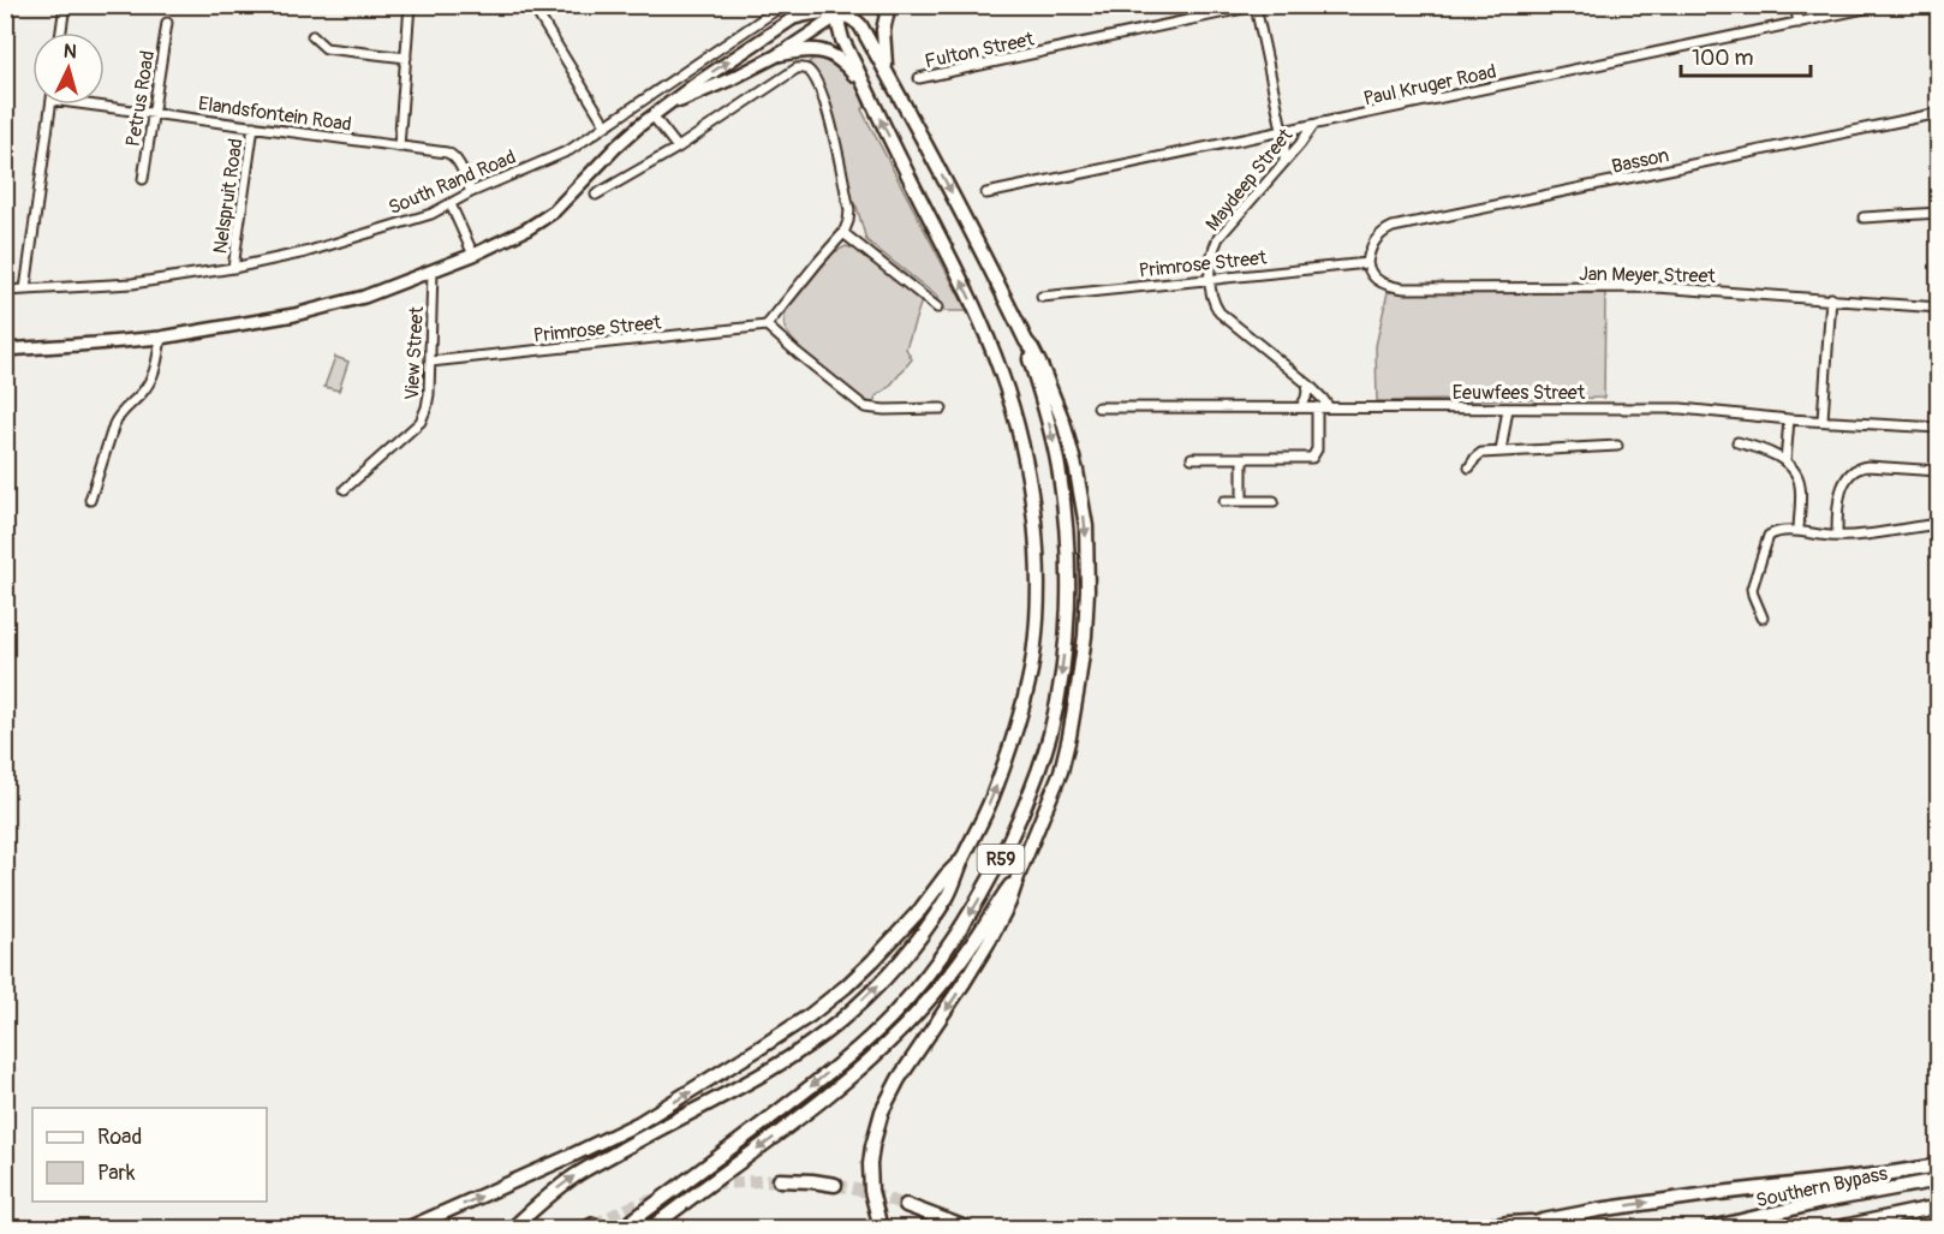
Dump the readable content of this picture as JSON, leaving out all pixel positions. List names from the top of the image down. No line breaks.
{"streets":{"highway":["R59","Southern Bypass"],"street":["Fulton Street","Paul Kruger Road","Petrus Road","Elandsfontein Road","Basson","Maydeep Street","South Rand Road","Nelspruit Road","Primrose Street","Jan Meyer Street","View Street","Eeuwfees Street"]},"crossings":[["Paul Kruger Road","Maydeep Street"],["Petrus Road","Elandsfontein Road"],["Elandsfontein Road","South Rand Road"],["Elandsfontein Road","Nelspruit Road"],["Basson","Primrose Street"],["Basson","Jan Meyer Street"],["Maydeep Street","Primrose Street"],["Maydeep Street","Eeuwfees Street"],["South Rand Road","Nelspruit Road"],["Primrose Street","Jan Meyer Street"],["Primrose Street","View Street"]],"legend":["Road","Park"],"scale_bar":"100 m","north":"top"}
